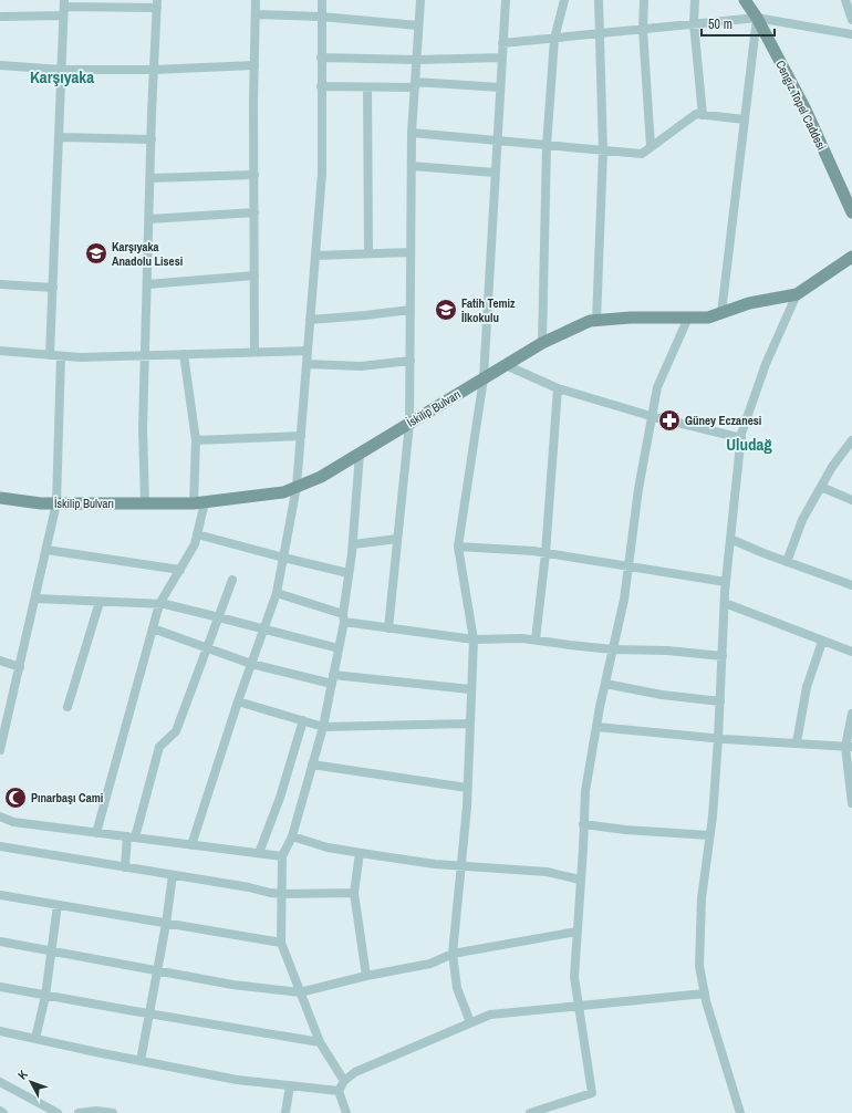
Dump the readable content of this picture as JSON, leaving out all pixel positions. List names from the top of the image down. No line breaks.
{"streets":{"main road":["Cengiz Topel Caddesi","İskilip Bulvarı"]},"districts":["Karşıyaka","Uludağ"],"places":{"school or university":["Karşıyaka Anadolu Lisesi","Fatih Temiz İlkokulu"],"pharmacy":["Güney Eczanesi"],"mosque":["Pınarbaşı Cami"]},"scale_bar":"50 m","north":"top left"}
